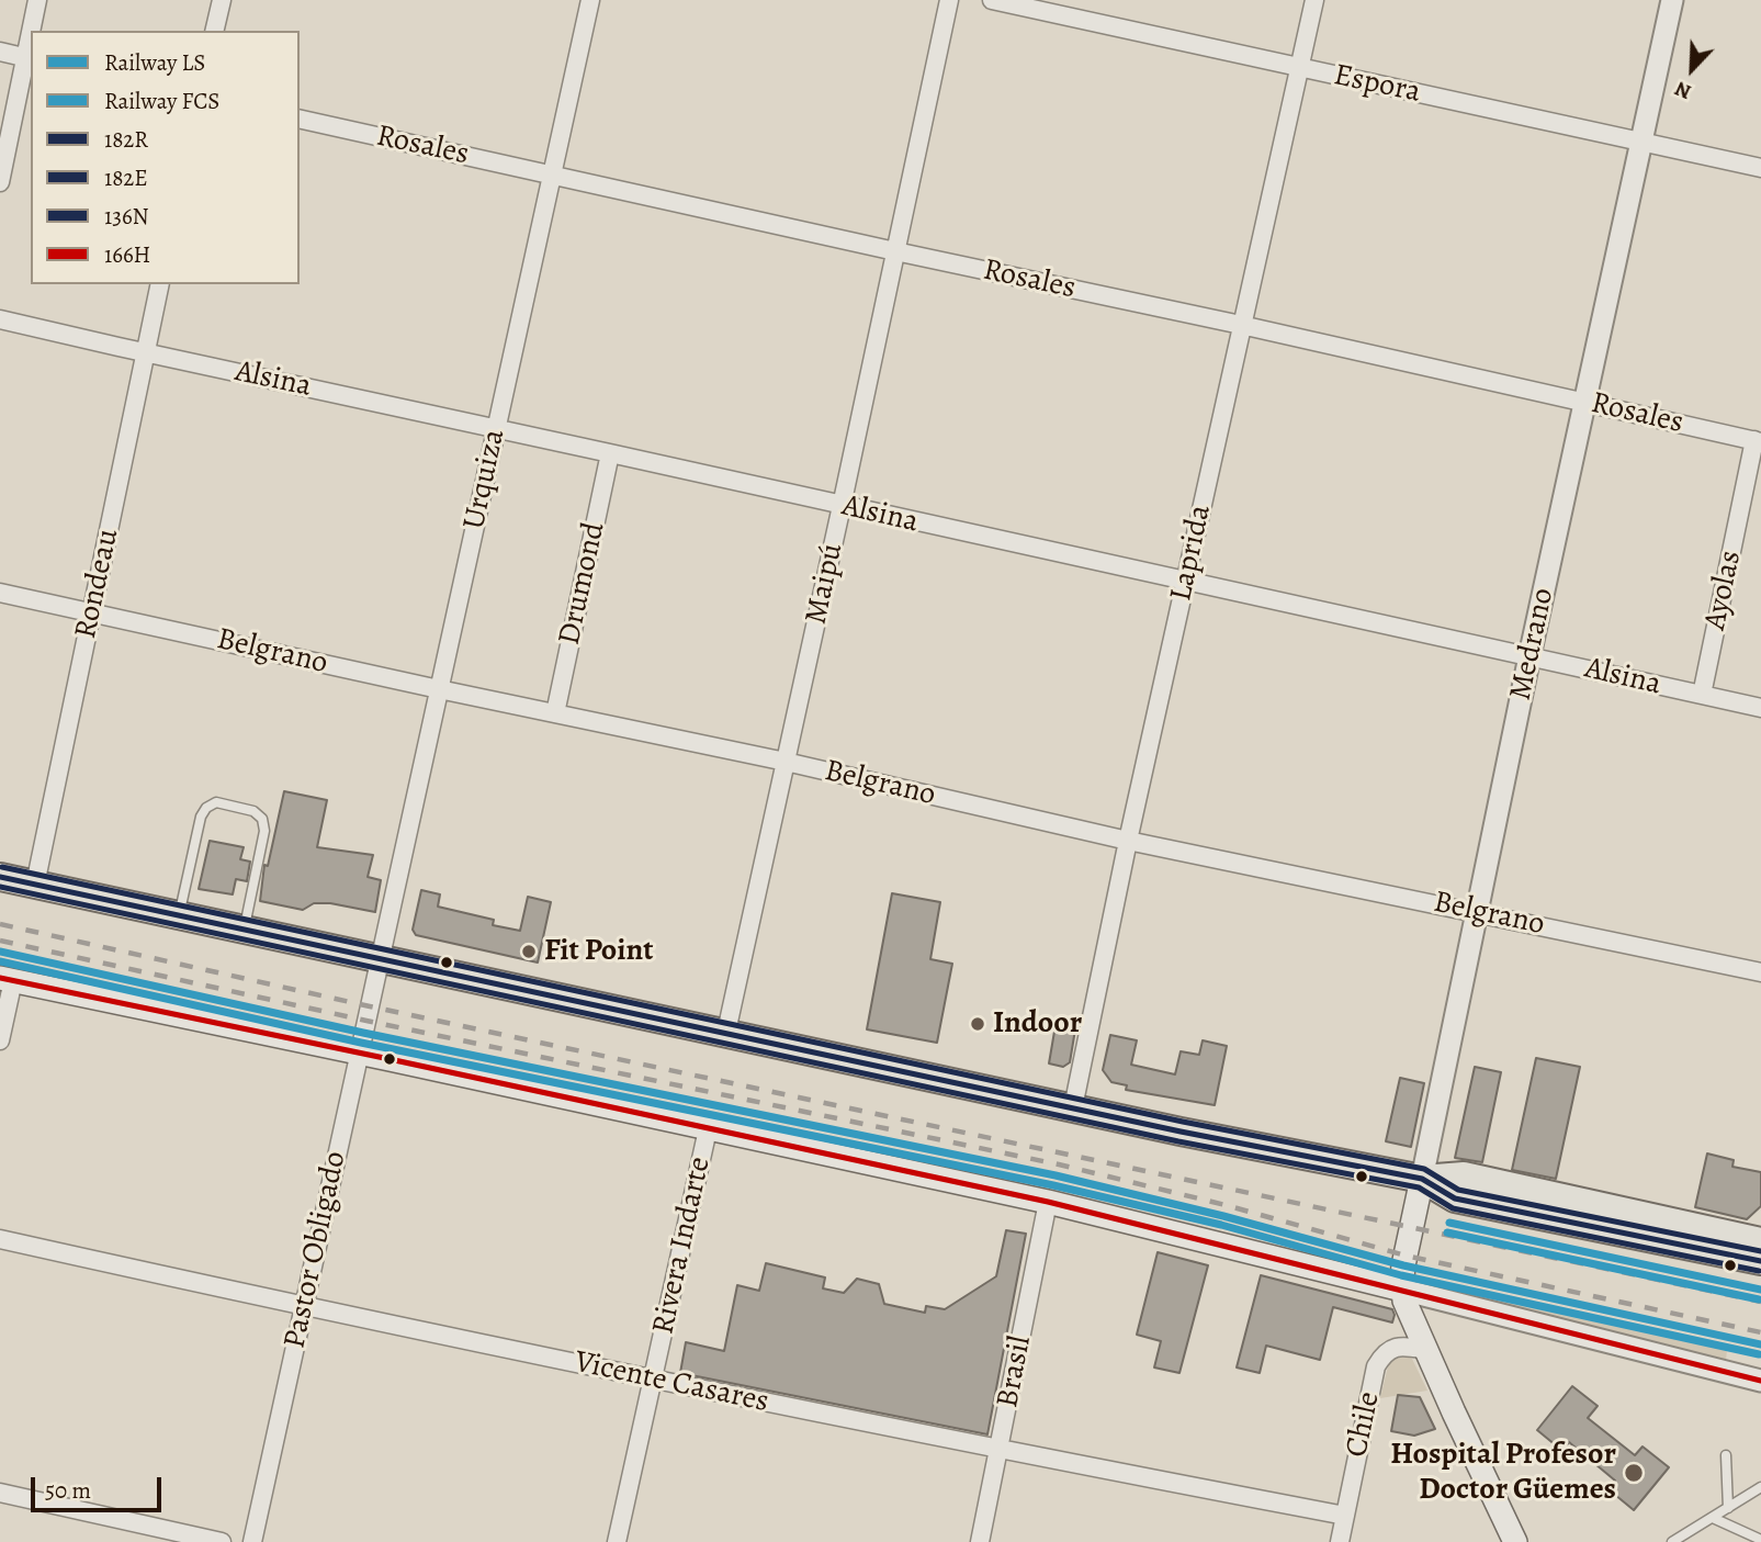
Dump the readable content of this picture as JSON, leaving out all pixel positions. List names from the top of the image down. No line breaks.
{"streets":{"main road":["Medrano"],"street":["Espora","Rosales","Alsina","Urquiza","Laprida","Rondeau","Drumond","Maipú","Ayolas","Belgrano","Rivera Indarte","Pastor Obligado","Brasil","Vicente Casares","Chile"]},"crossings":[["Espora","Laprida"],["Espora","Medrano"],["Rosales","Urquiza"],["Rosales","Laprida"],["Rosales","Maipú"],["Rosales","Ayolas"],["Rosales","Medrano"],["Alsina","Urquiza"],["Alsina","Laprida"],["Alsina","Rondeau"],["Alsina","Drumond"],["Alsina","Maipú"],["Alsina","Ayolas"],["Alsina","Medrano"],["Urquiza","Belgrano"],["Urquiza","Pastor Obligado"],["Laprida","Belgrano"],["Rondeau","Belgrano"],["Drumond","Belgrano"],["Maipú","Belgrano"],["Medrano","Belgrano"],["Rivera Indarte","Vicente Casares"],["Pastor Obligado","Vicente Casares"],["Brasil","Vicente Casares"],["Vicente Casares","Chile"]],"places":["Fit Point","Indoor","Hospital Profesor Doctor Güemes"],"lines":["transit line 136N","transit line 182R","transit line 182E","rail line LS","rail line FCS","transit line 166H"],"legend":["Railway LS","Railway FCS","182R","182E","136N","166H"],"scale_bar":"50 m","north":"bottom left"}
